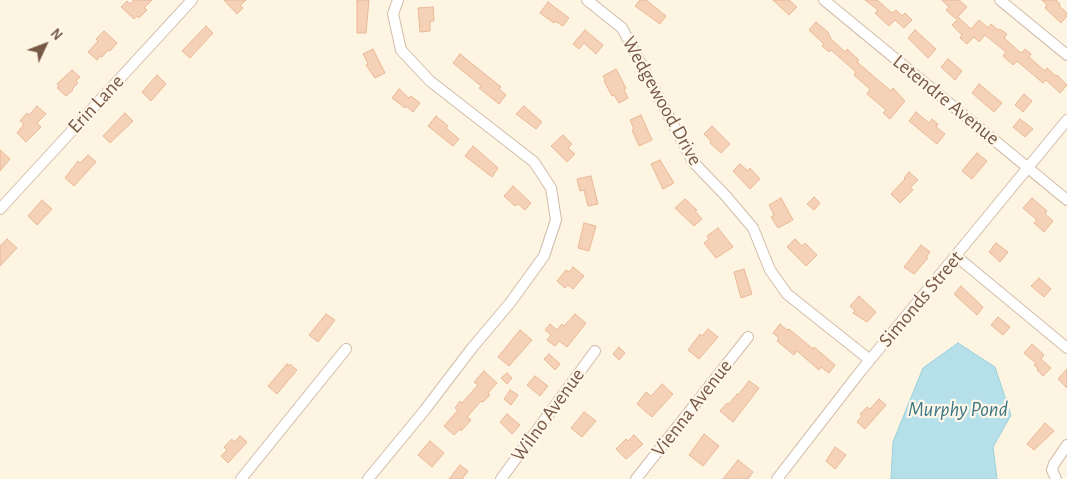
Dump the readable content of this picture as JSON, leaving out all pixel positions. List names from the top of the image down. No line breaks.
{"streets":{"street":["Letendre Avenue","Wedgewood Drive","Erin Lane","Simonds Street","Vienna Avenue","Wilno Avenue"]},"crossings":[["Letendre Avenue","Simonds Street"],["Wedgewood Drive","Simonds Street"]],"water":["Murphy Pond"],"north":"top right"}
